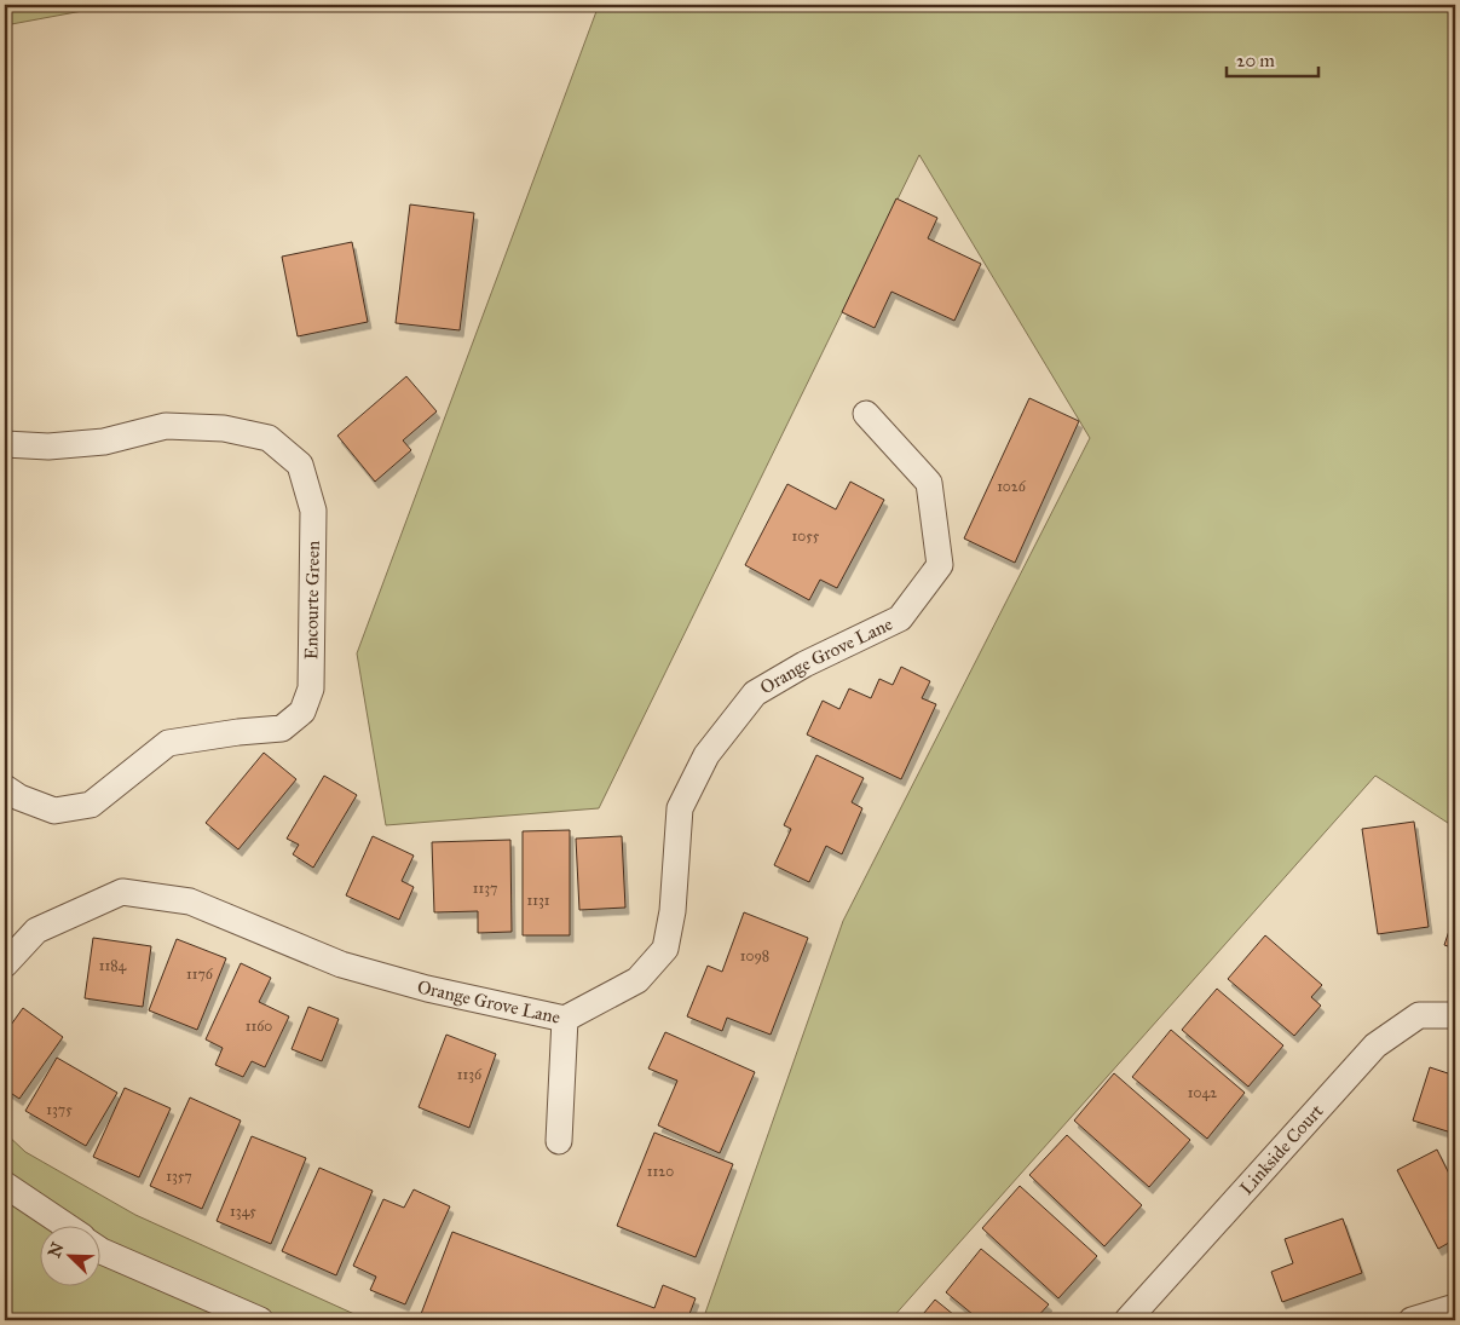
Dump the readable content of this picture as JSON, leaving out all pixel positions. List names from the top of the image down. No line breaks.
{"streets":{"street":["Encourte Green","Orange Grove Lane","Linkside Court"]},"house_numbers":["1026","1055","1137","1131","1098","1184","1176","1160","1136","1042","1375","1120","1357","1345"],"scale_bar":"20 m","north":"top left"}
